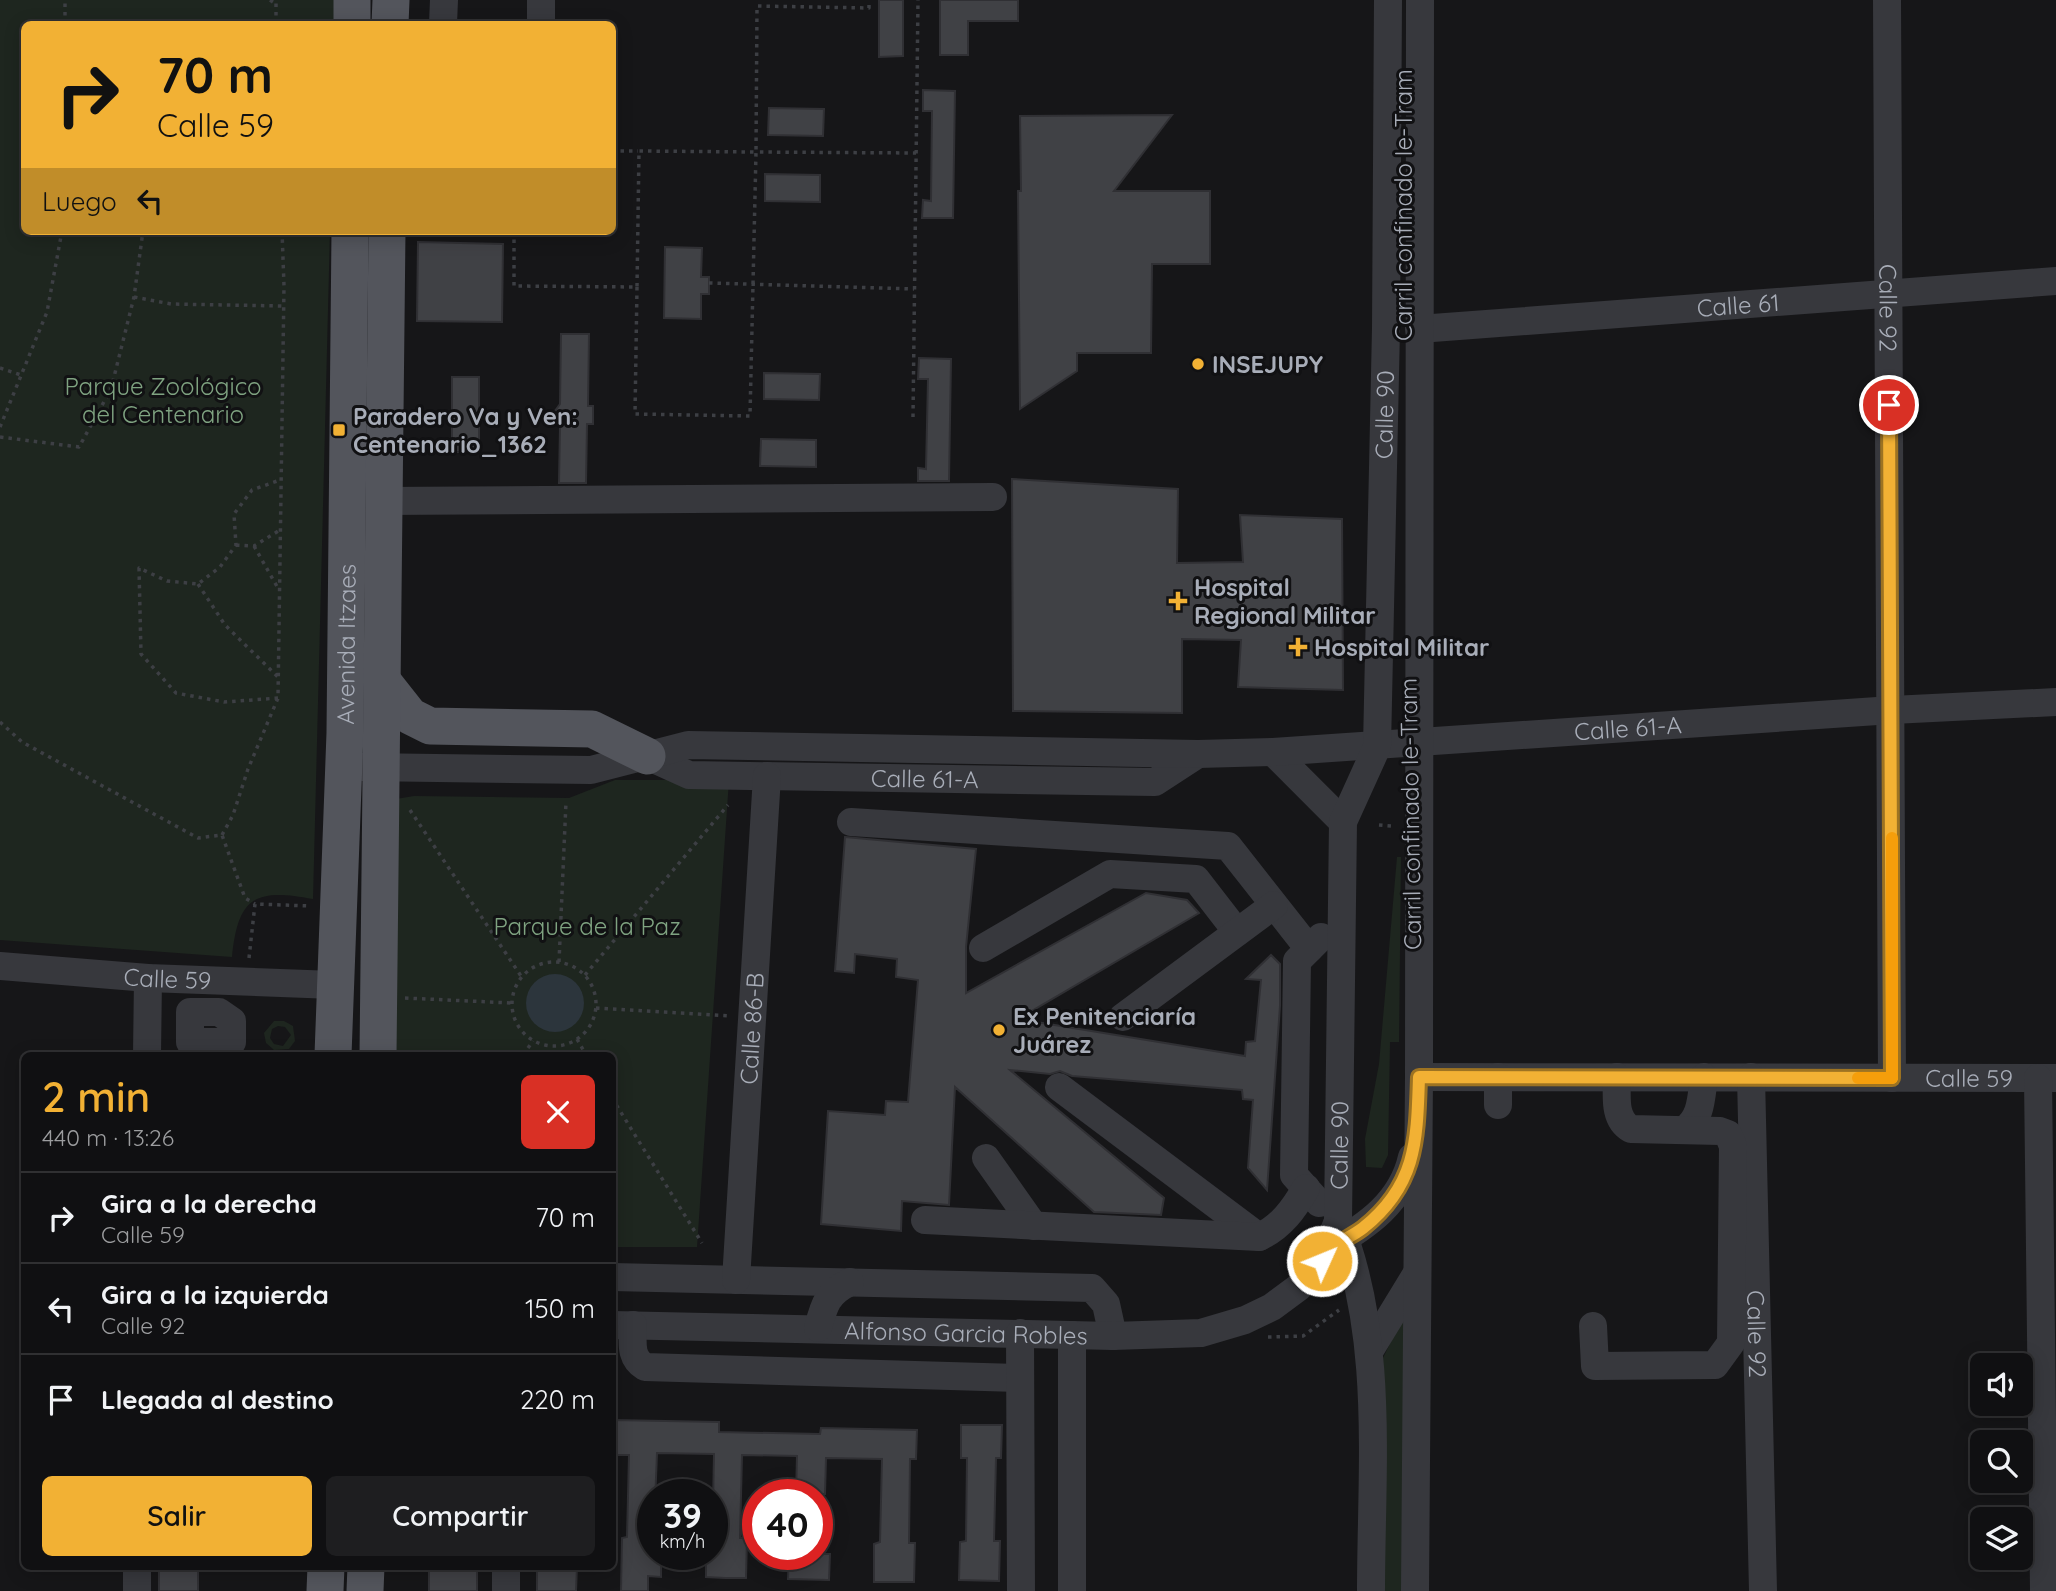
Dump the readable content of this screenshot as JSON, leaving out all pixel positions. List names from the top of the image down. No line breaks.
{"streets":{"main road":["Avenida Itzaes"],"street":["Carril confinado Ie-Tram","Calle 61","Calle 92","Calle 90","Calle 61-A","Calle 59","Calle 86-B","Alfonso Garcia Robles"]},"crossings":[["Carril confinado Ie-Tram","Calle 90"],["Carril confinado Ie-Tram","Calle 61-A"],["Calle 61","Calle 92"],["Calle 61","Calle 90"],["Calle 92","Calle 61-A"],["Calle 92","Calle 59"],["Calle 90","Calle 61-A"],["Calle 90","Alfonso Garcia Robles"],["Avenida Itzaes","Calle 61-A"],["Avenida Itzaes","Calle 59"],["Calle 61-A","Calle 86-B"],["Calle 86-B","Alfonso Garcia Robles"]],"parks":["Parque Zoológico del Centenario","Parque de la Paz"],"places":{"other":["INSEJUPY","Ex Penitenciaría Juárez"],"transit":["Paradero Va y Ven: Centenario_1362"],"health":["Hospital Regional Militar","Hospital Militar"]},"page":{"turn":["70 m","Calle 59"],"then":"Luego","heading":["2 min","440 m · 13:26"],"list":[{"name":"Gira a la derecha","note":"Calle 59","value":"70 m"},{"name":"Gira a la izquierda","note":"Calle 92","value":"150 m"},{"name":"Llegada al destino","value":"220 m"}],"buttons":["Salir","Compartir"],"speed":"39 km/h","limit":"40"}}
